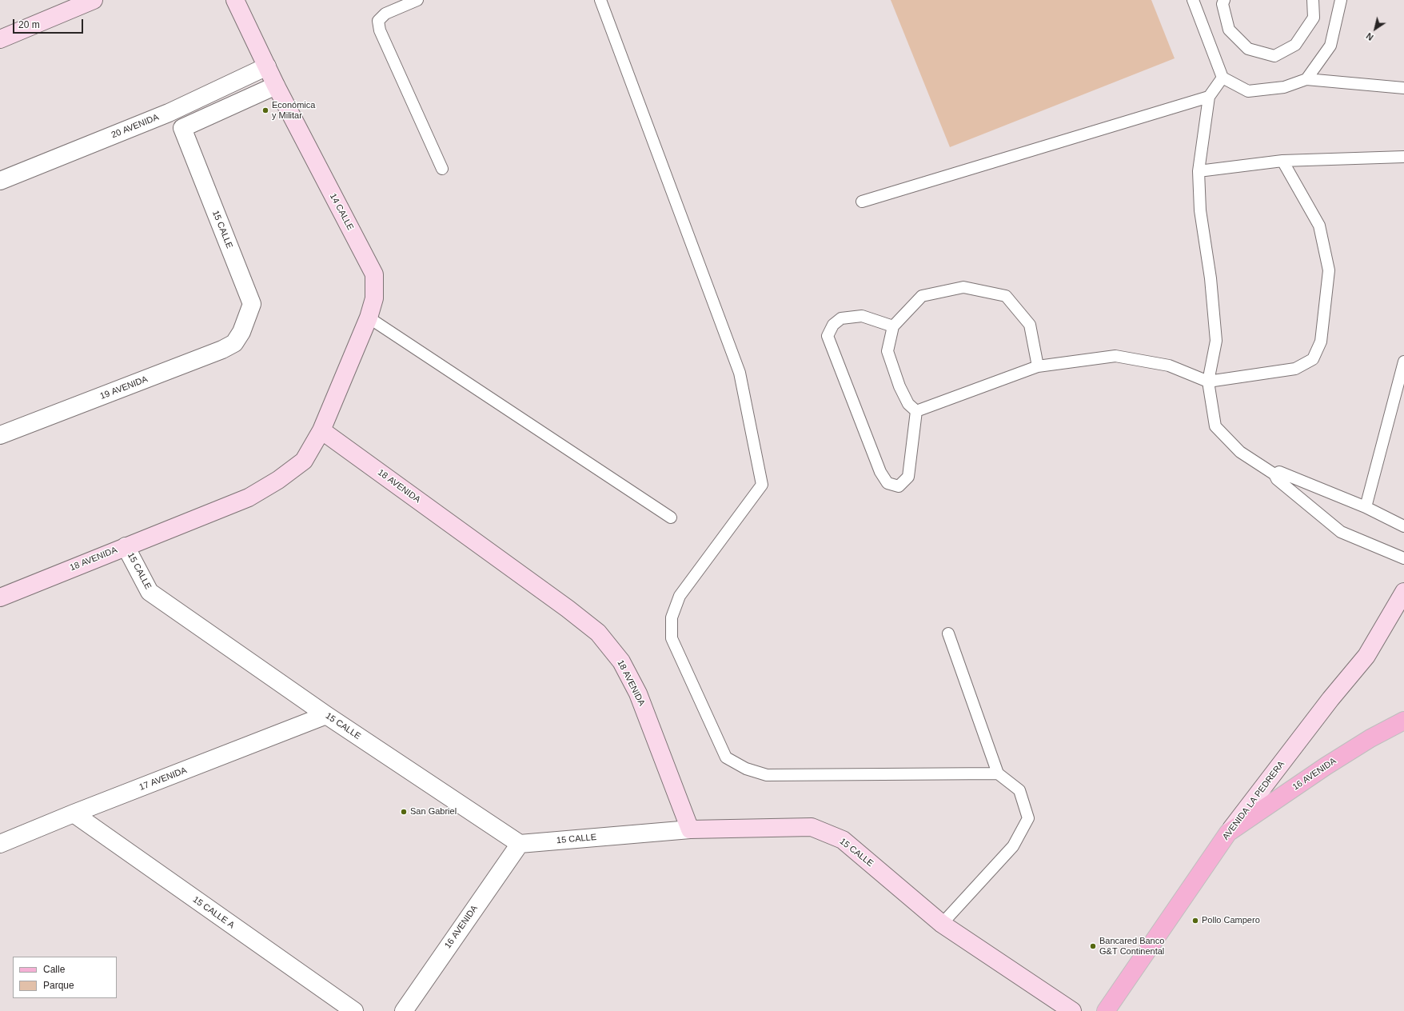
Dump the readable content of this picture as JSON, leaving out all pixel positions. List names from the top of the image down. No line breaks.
{"streets":{"main road":["16 AVENIDA","AVENIDA LA PEDRERA"],"street":["20 AVENIDA","14 CALLE","15 CALLE","19 AVENIDA","18 AVENIDA","17 AVENIDA","15 CALLE A"]},"crossings":[["20 AVENIDA","14 CALLE"],["14 CALLE","15 CALLE"],["14 CALLE","18 AVENIDA"],["15 CALLE","19 AVENIDA"],["15 CALLE","18 AVENIDA"],["15 CALLE","16 AVENIDA"],["15 CALLE","17 AVENIDA"],["16 AVENIDA","AVENIDA LA PEDRERA"],["17 AVENIDA","15 CALLE A"]],"places":["Económica y Militar","San Gabriel","Pollo Campero","Bancared Banco G&T Continental"],"legend":["Calle","Parque"],"scale_bar":"20 m","north":"bottom left"}
